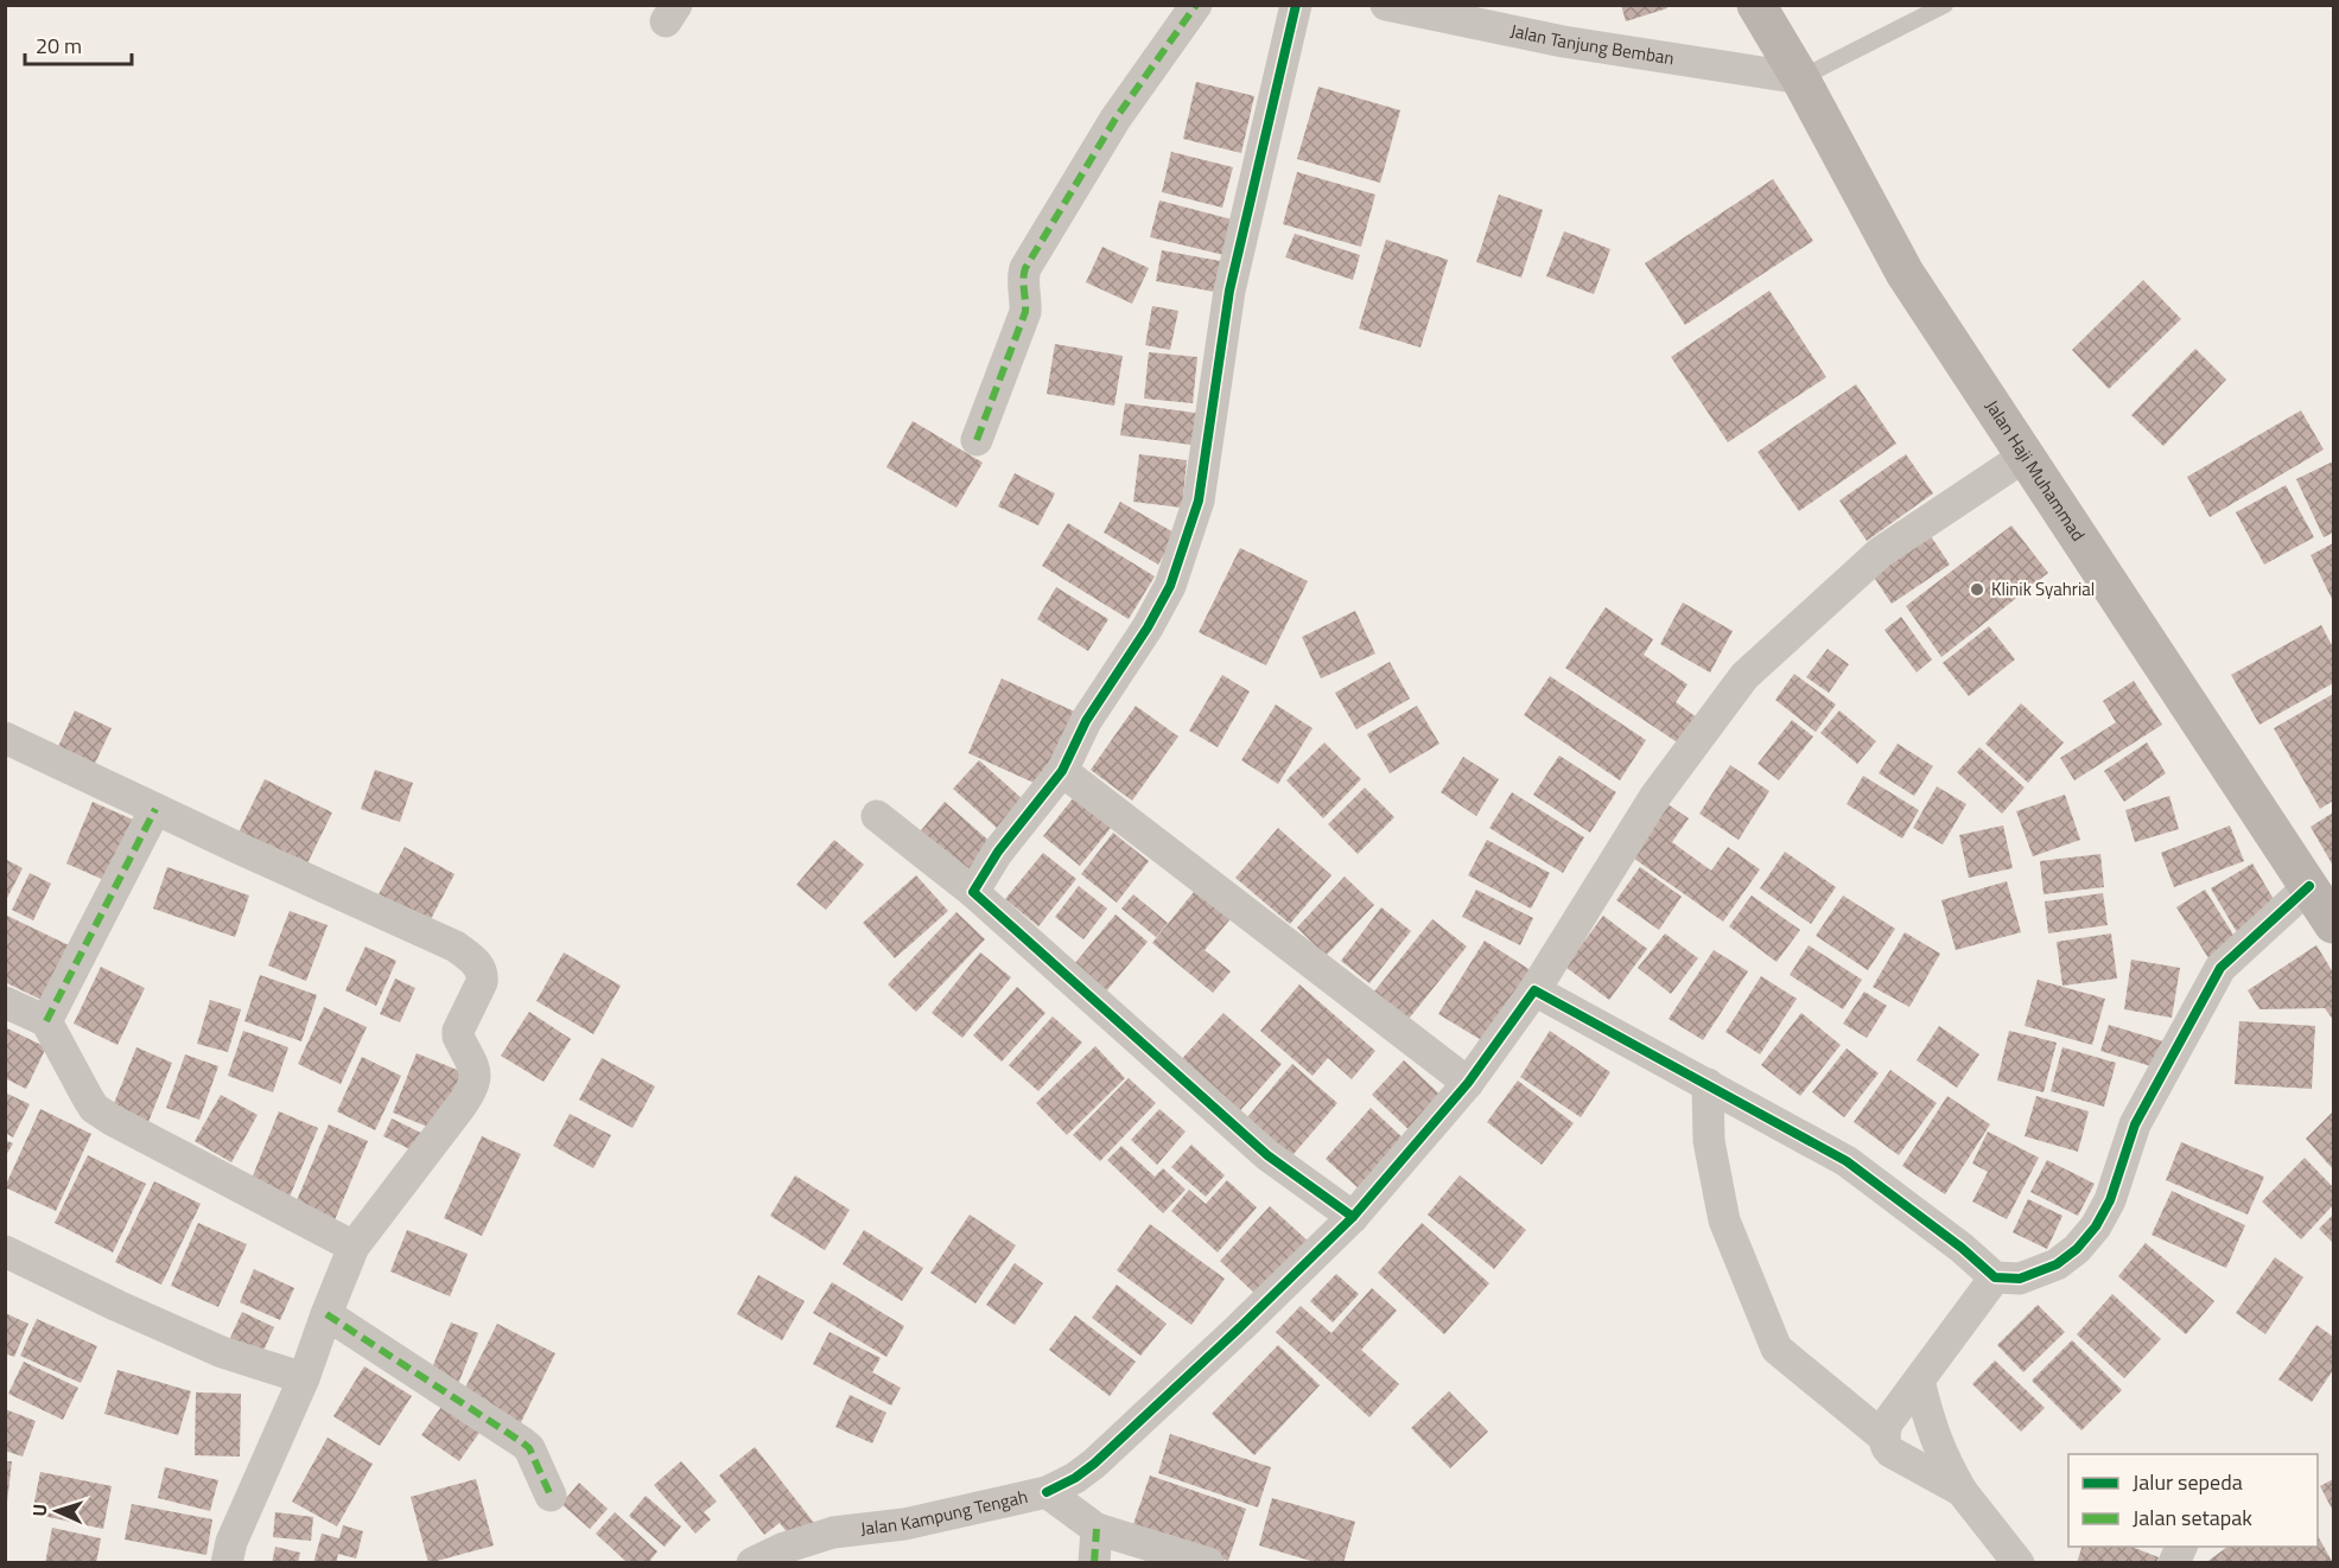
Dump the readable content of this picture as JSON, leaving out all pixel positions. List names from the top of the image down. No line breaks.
{"streets":{"street":["Jalan Tanjung Bemban","Jalan Haji Muhammad","Jalan Kampung Tengah"]},"crossings":[["Jalan Tanjung Bemban","Jalan Haji Muhammad"]],"places":["Klinik Syahrial"],"legend":["Jalur sepeda","Jalan setapak"],"scale_bar":"20 m","north":"left"}
